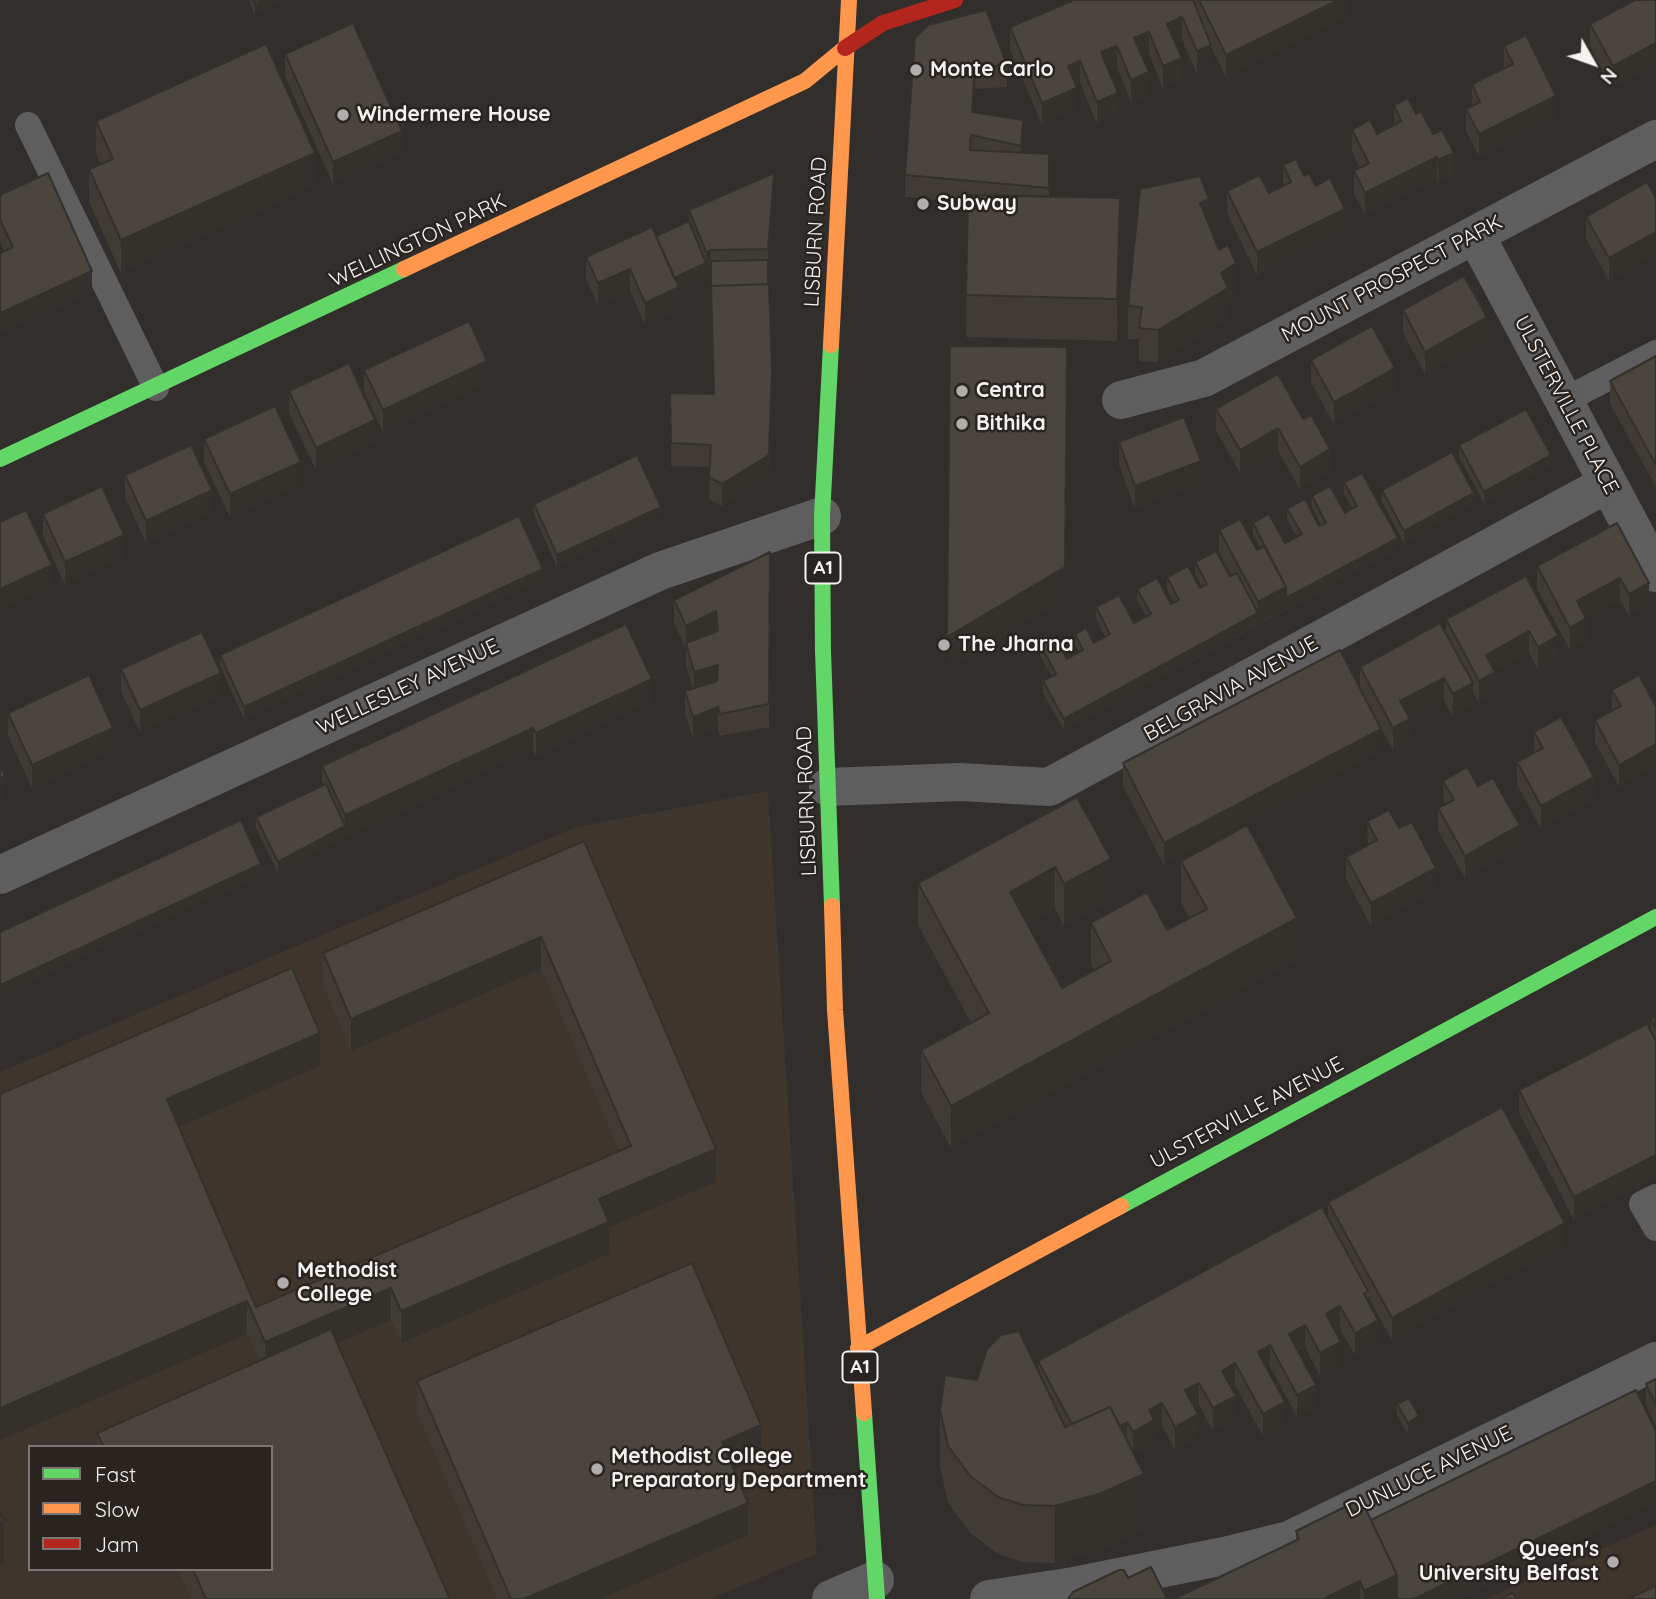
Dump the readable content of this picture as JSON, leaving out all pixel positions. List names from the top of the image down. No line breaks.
{"streets":{"street":["LISBURN ROAD","WELLINGTON PARK","MOUNT PROSPECT PARK","ULSTERVILLE PLACE","A1","WELLESLEY AVENUE","BELGRAVIA AVENUE","ULSTERVILLE AVENUE","DUNLUCE AVENUE"]},"crossings":[["LISBURN ROAD","WELLINGTON PARK"],["LISBURN ROAD","WELLESLEY AVENUE"],["LISBURN ROAD","BELGRAVIA AVENUE"],["LISBURN ROAD","ULSTERVILLE AVENUE"],["MOUNT PROSPECT PARK","ULSTERVILLE PLACE"],["ULSTERVILLE PLACE","BELGRAVIA AVENUE"]],"places":["Monte Carlo","Windermere House","Subway","Centra","Bithika","The Jharna","Methodist College","Methodist College Preparatory Department","Queen's University Belfast"],"legend":["Fast","Slow","Jam"],"north":"bottom right"}
